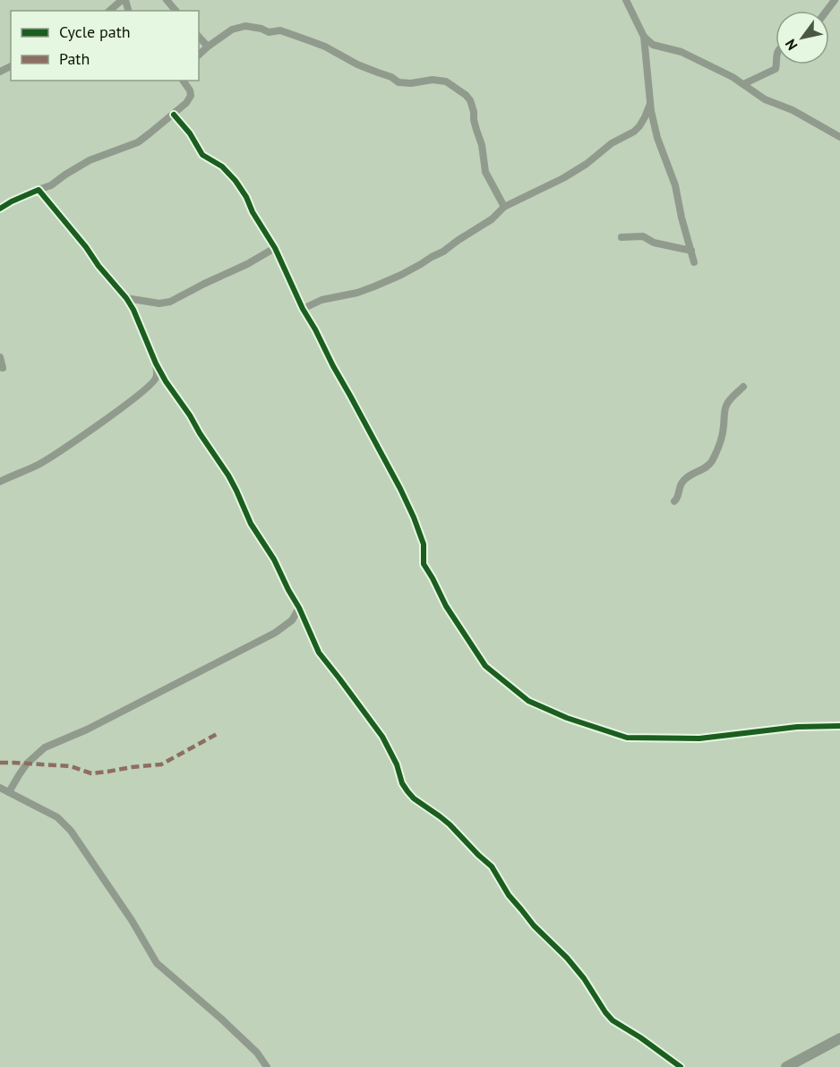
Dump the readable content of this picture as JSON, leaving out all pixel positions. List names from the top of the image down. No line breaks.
{"legend":["Cycle path","Path"],"north":"bottom left"}
